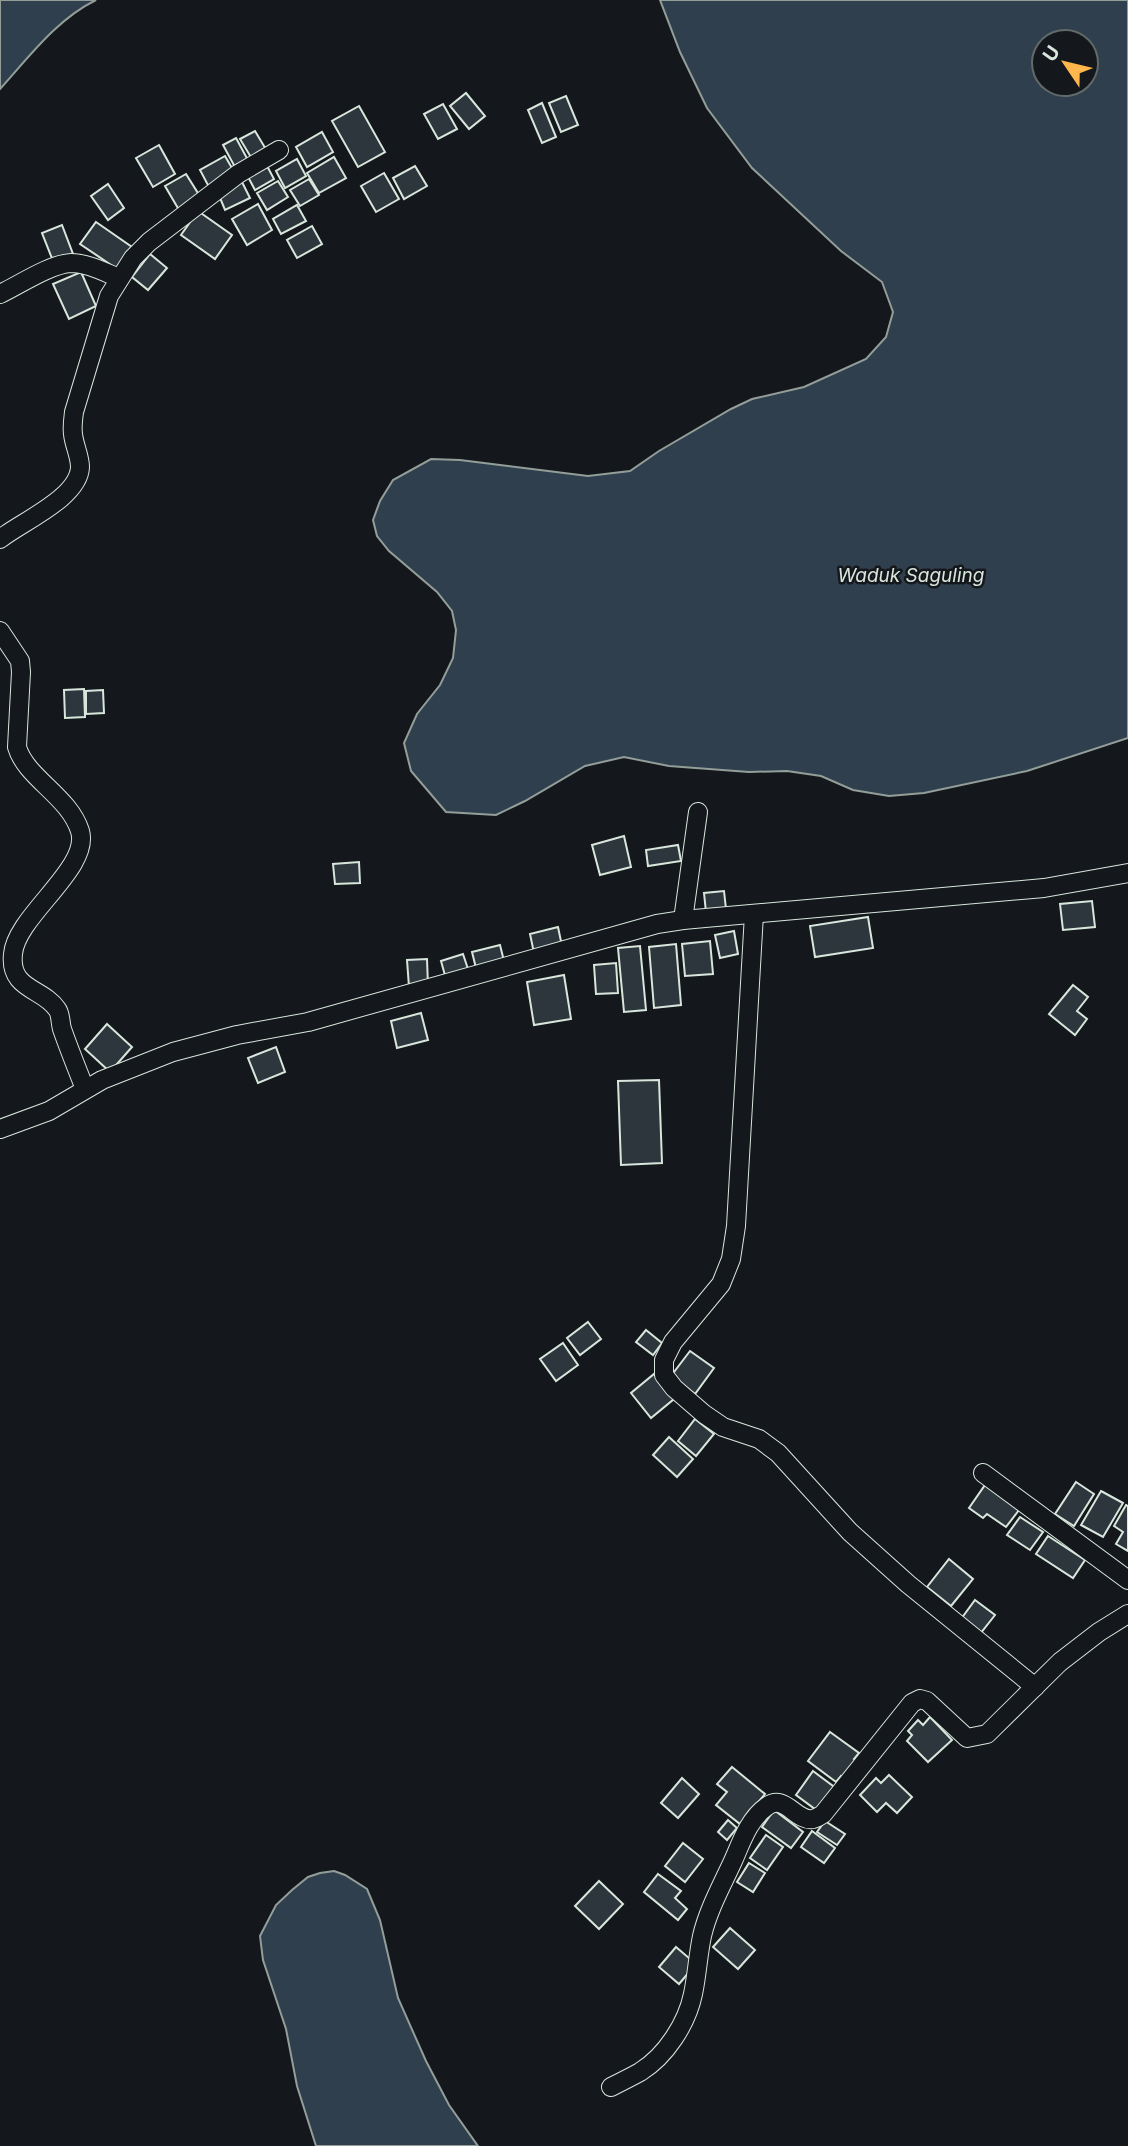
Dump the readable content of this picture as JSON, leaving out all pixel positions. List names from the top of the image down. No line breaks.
{"water":["Waduk Saguling"],"north":"top left"}
